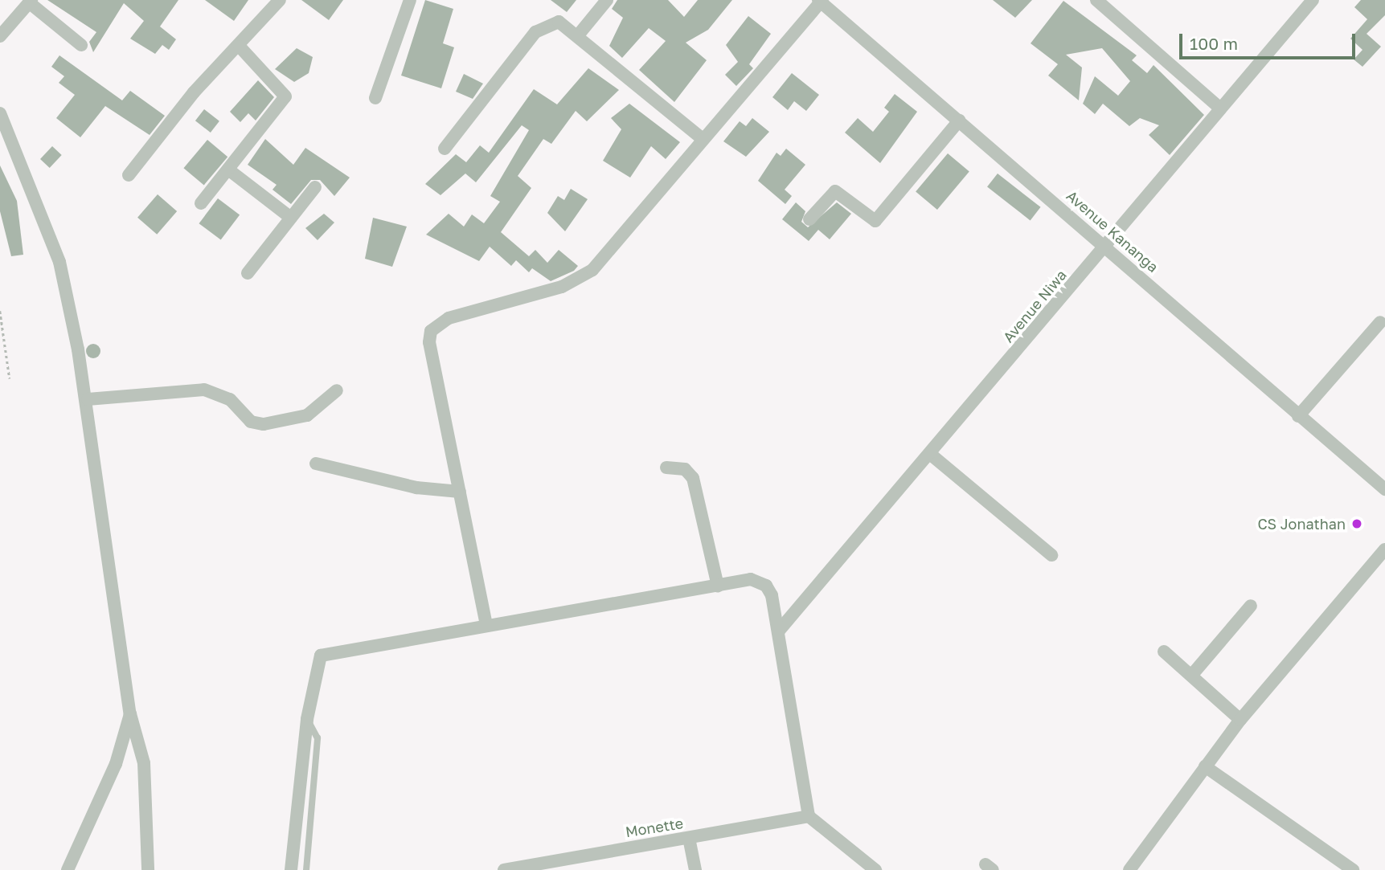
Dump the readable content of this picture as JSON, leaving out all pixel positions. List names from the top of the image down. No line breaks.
{"streets":{"street":["Avenue Kananga","Avenue Niwa","Monette"]},"crossings":[["Avenue Kananga","Avenue Niwa"]],"places":["CS Jonathan"],"scale_bar":"100 m"}
